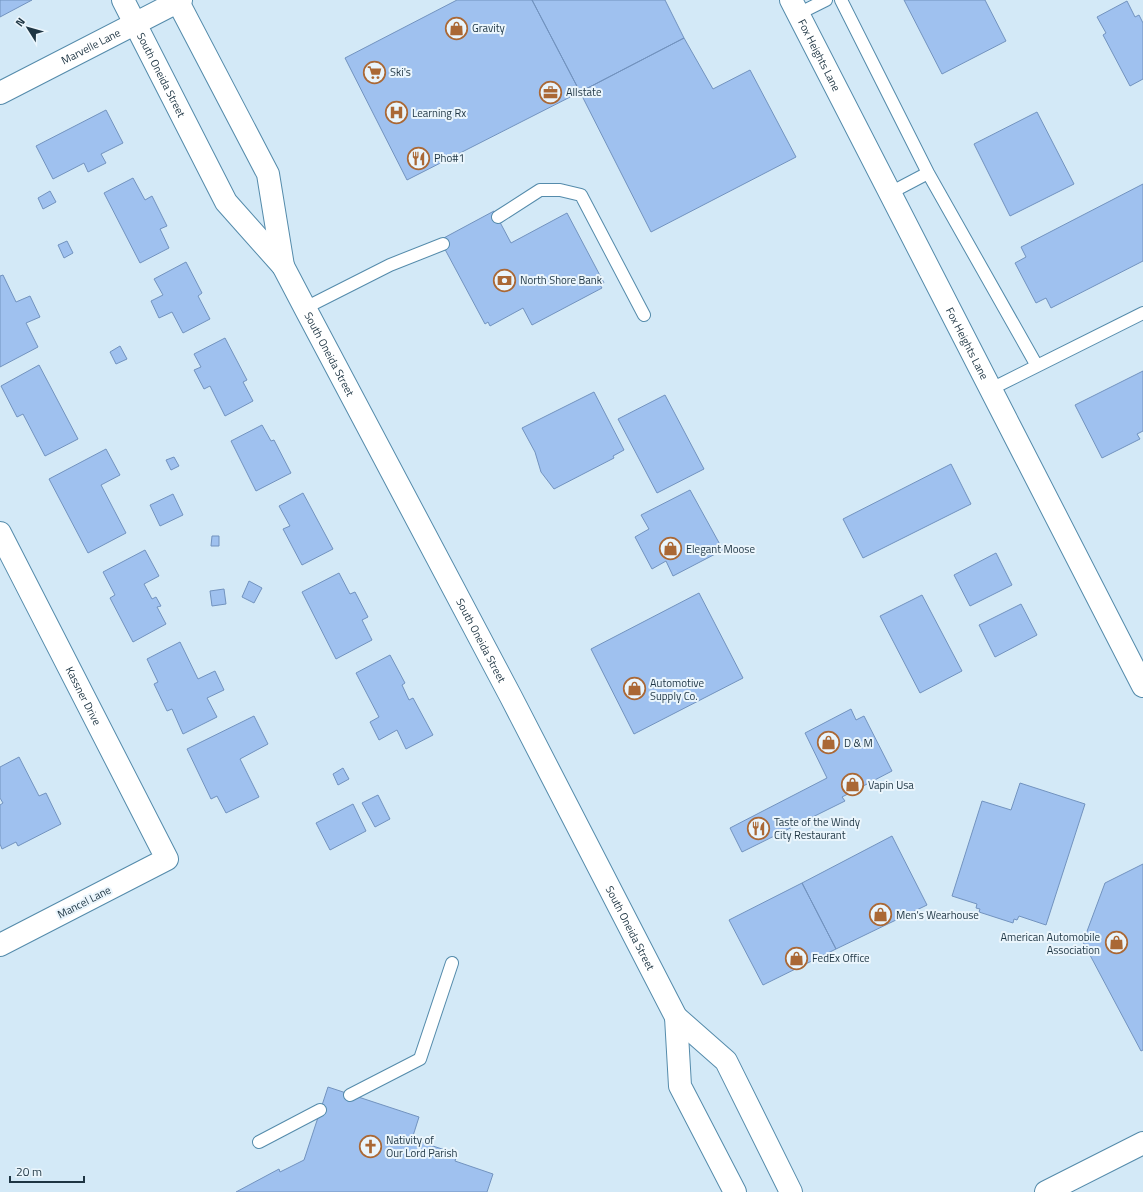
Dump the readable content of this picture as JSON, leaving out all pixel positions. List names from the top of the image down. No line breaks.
{"streets":{"street":["Marvelle Lane","Fox Heights Lane","South Oneida Street","Kassner Drive","Mancel Lane"]},"crossings":[["Marvelle Lane","South Oneida Street"],["Kassner Drive","Mancel Lane"]],"places":{"shop":["Gravity","Elegant Moose","Automotive Supply Co.","D & M","Vapin Usa","Men's Wearhouse","American Automobile Association","FedEx Office"],"supermarket":["Ski's"],"office":["Allstate"],"hospital":["Learning Rx"],"restaurant":["Pho#1","Taste of the Windy City Restaurant"],"bank":["North Shore Bank"],"church":["Nativity of Our Lord Parish"]},"scale_bar":"20 m","north":"top left"}
